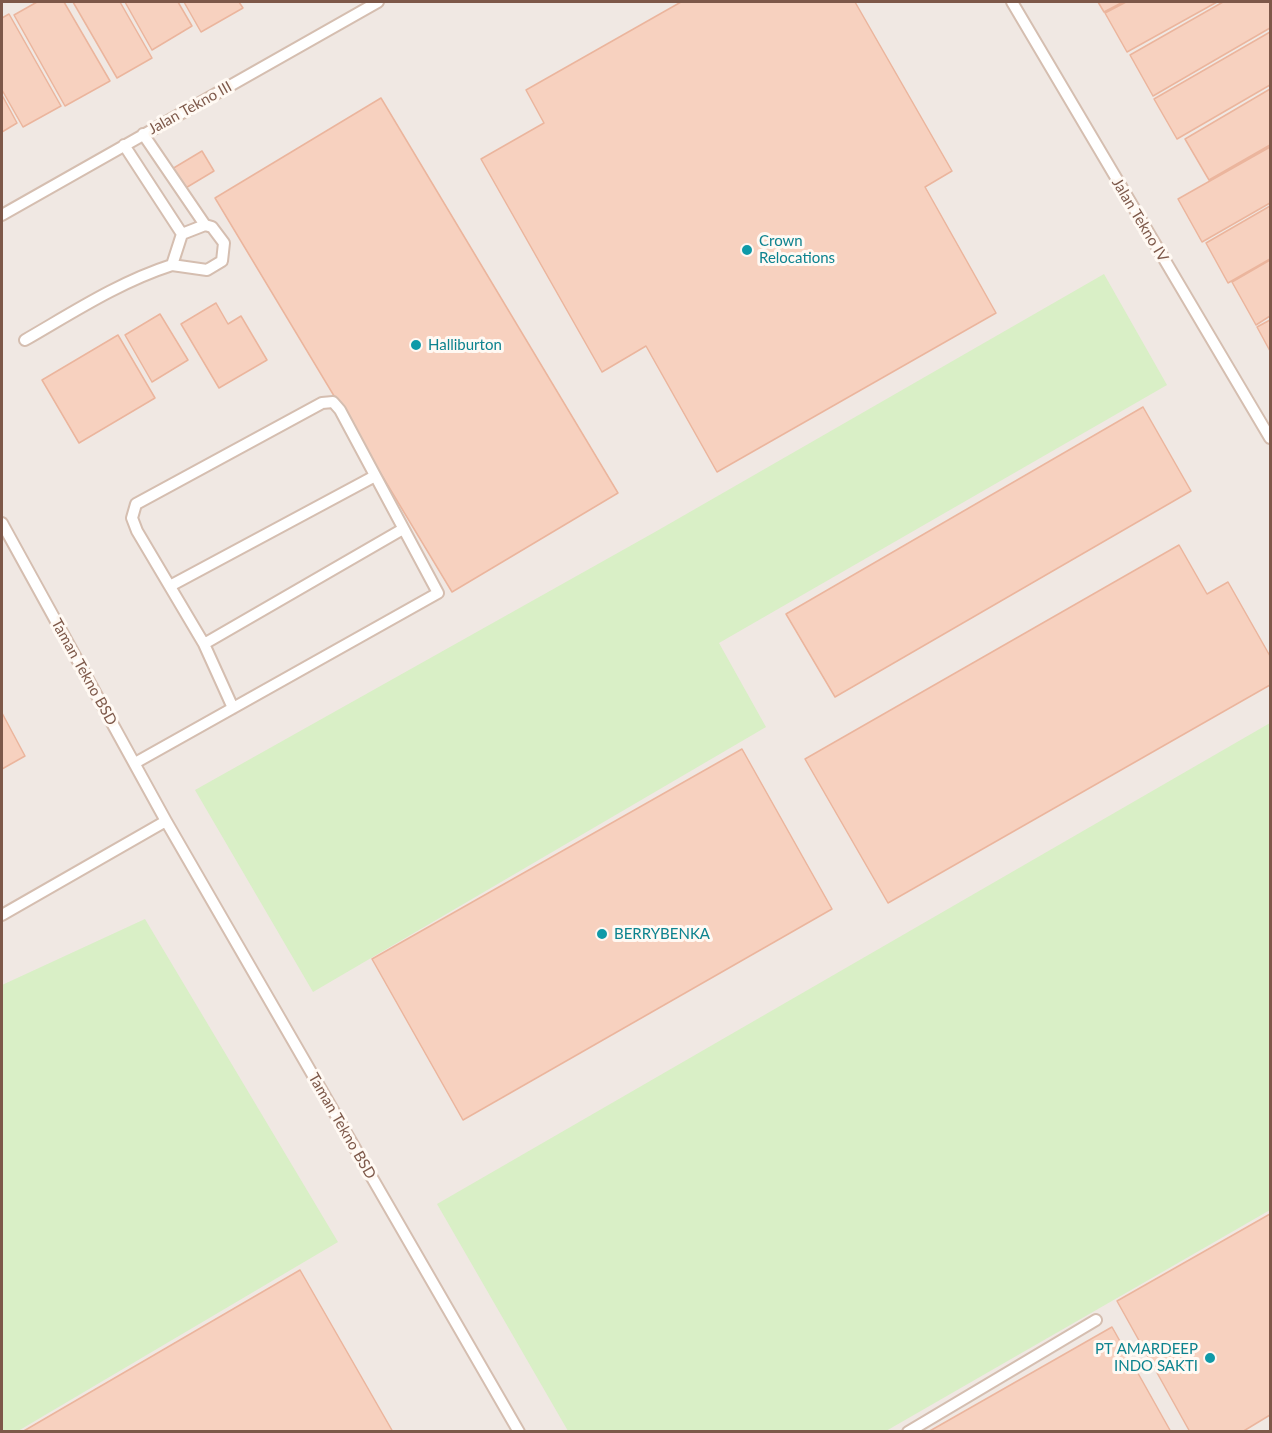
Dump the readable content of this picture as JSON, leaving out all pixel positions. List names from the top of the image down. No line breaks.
{"streets":{"lane":["Jalan Tekno III","Jalan Tekno IV","Taman Tekno BSD"]},"places":["Crown Relocations","Halliburton","BERRYBENKA","PT AMARDEEP INDO SAKTI"]}
